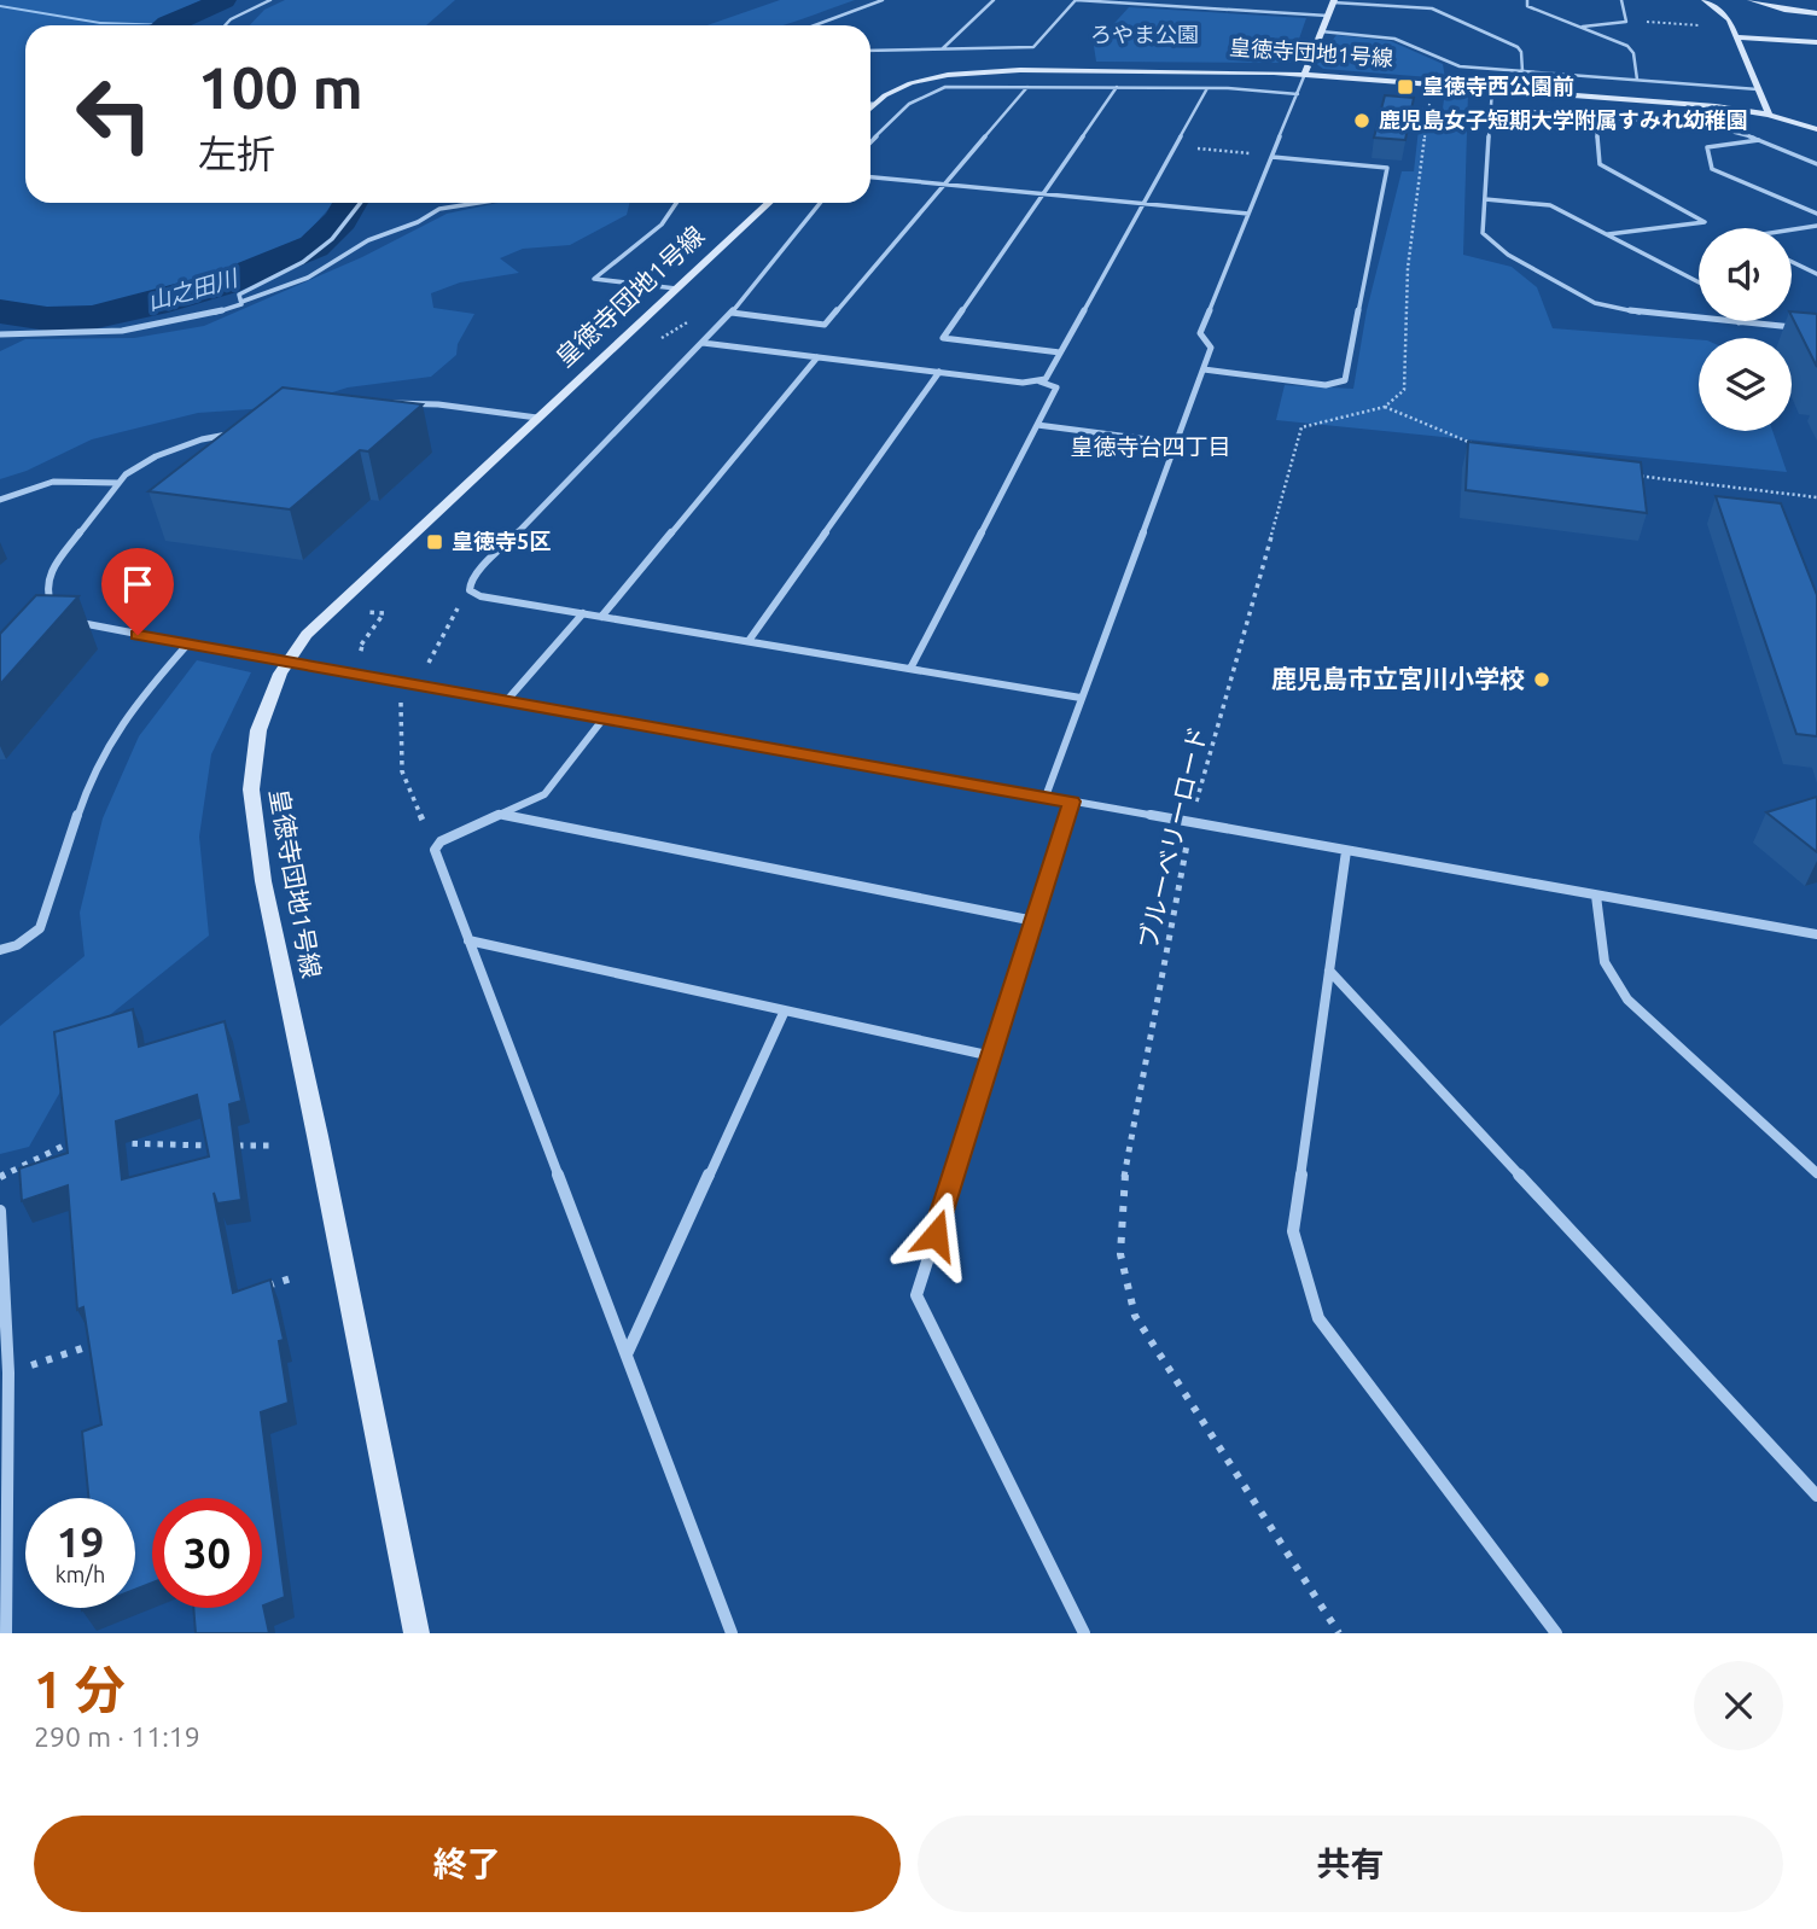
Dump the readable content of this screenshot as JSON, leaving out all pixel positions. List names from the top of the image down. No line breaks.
{"streets":{"street":["皇徳寺団地1号線"],"path":["ブルーベリーロード"]},"districts":["皇徳寺台四丁目"],"water":["山之田川"],"parks":["ろやま公園"],"places":{"transit":["皇徳寺西公園前","皇徳寺5区"],"other":["鹿児島女子短期大学附属すみれ幼稚園","鹿児島市立宮川小学校"]},"page":{"turn":["100 m","左折"],"speed":"19 km/h","limit":"30","heading":["1 分","290 m · 11:19"],"buttons":["終了","共有"]}}
